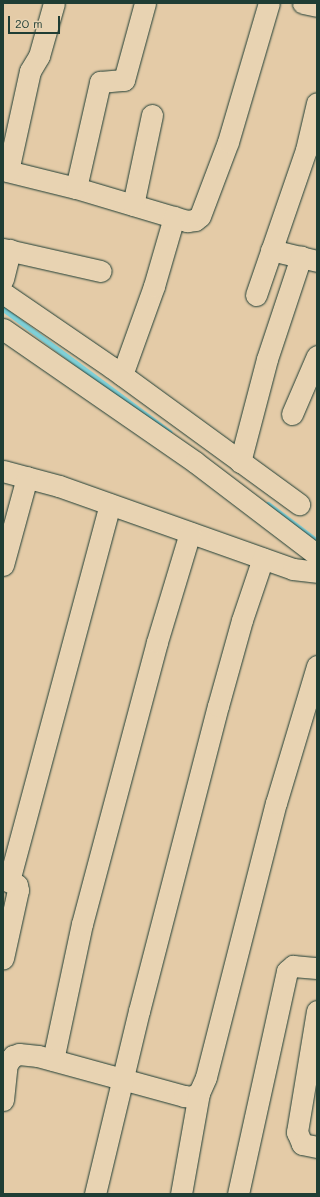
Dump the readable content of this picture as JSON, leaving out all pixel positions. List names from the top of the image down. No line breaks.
{"scale_bar":"20 m"}
